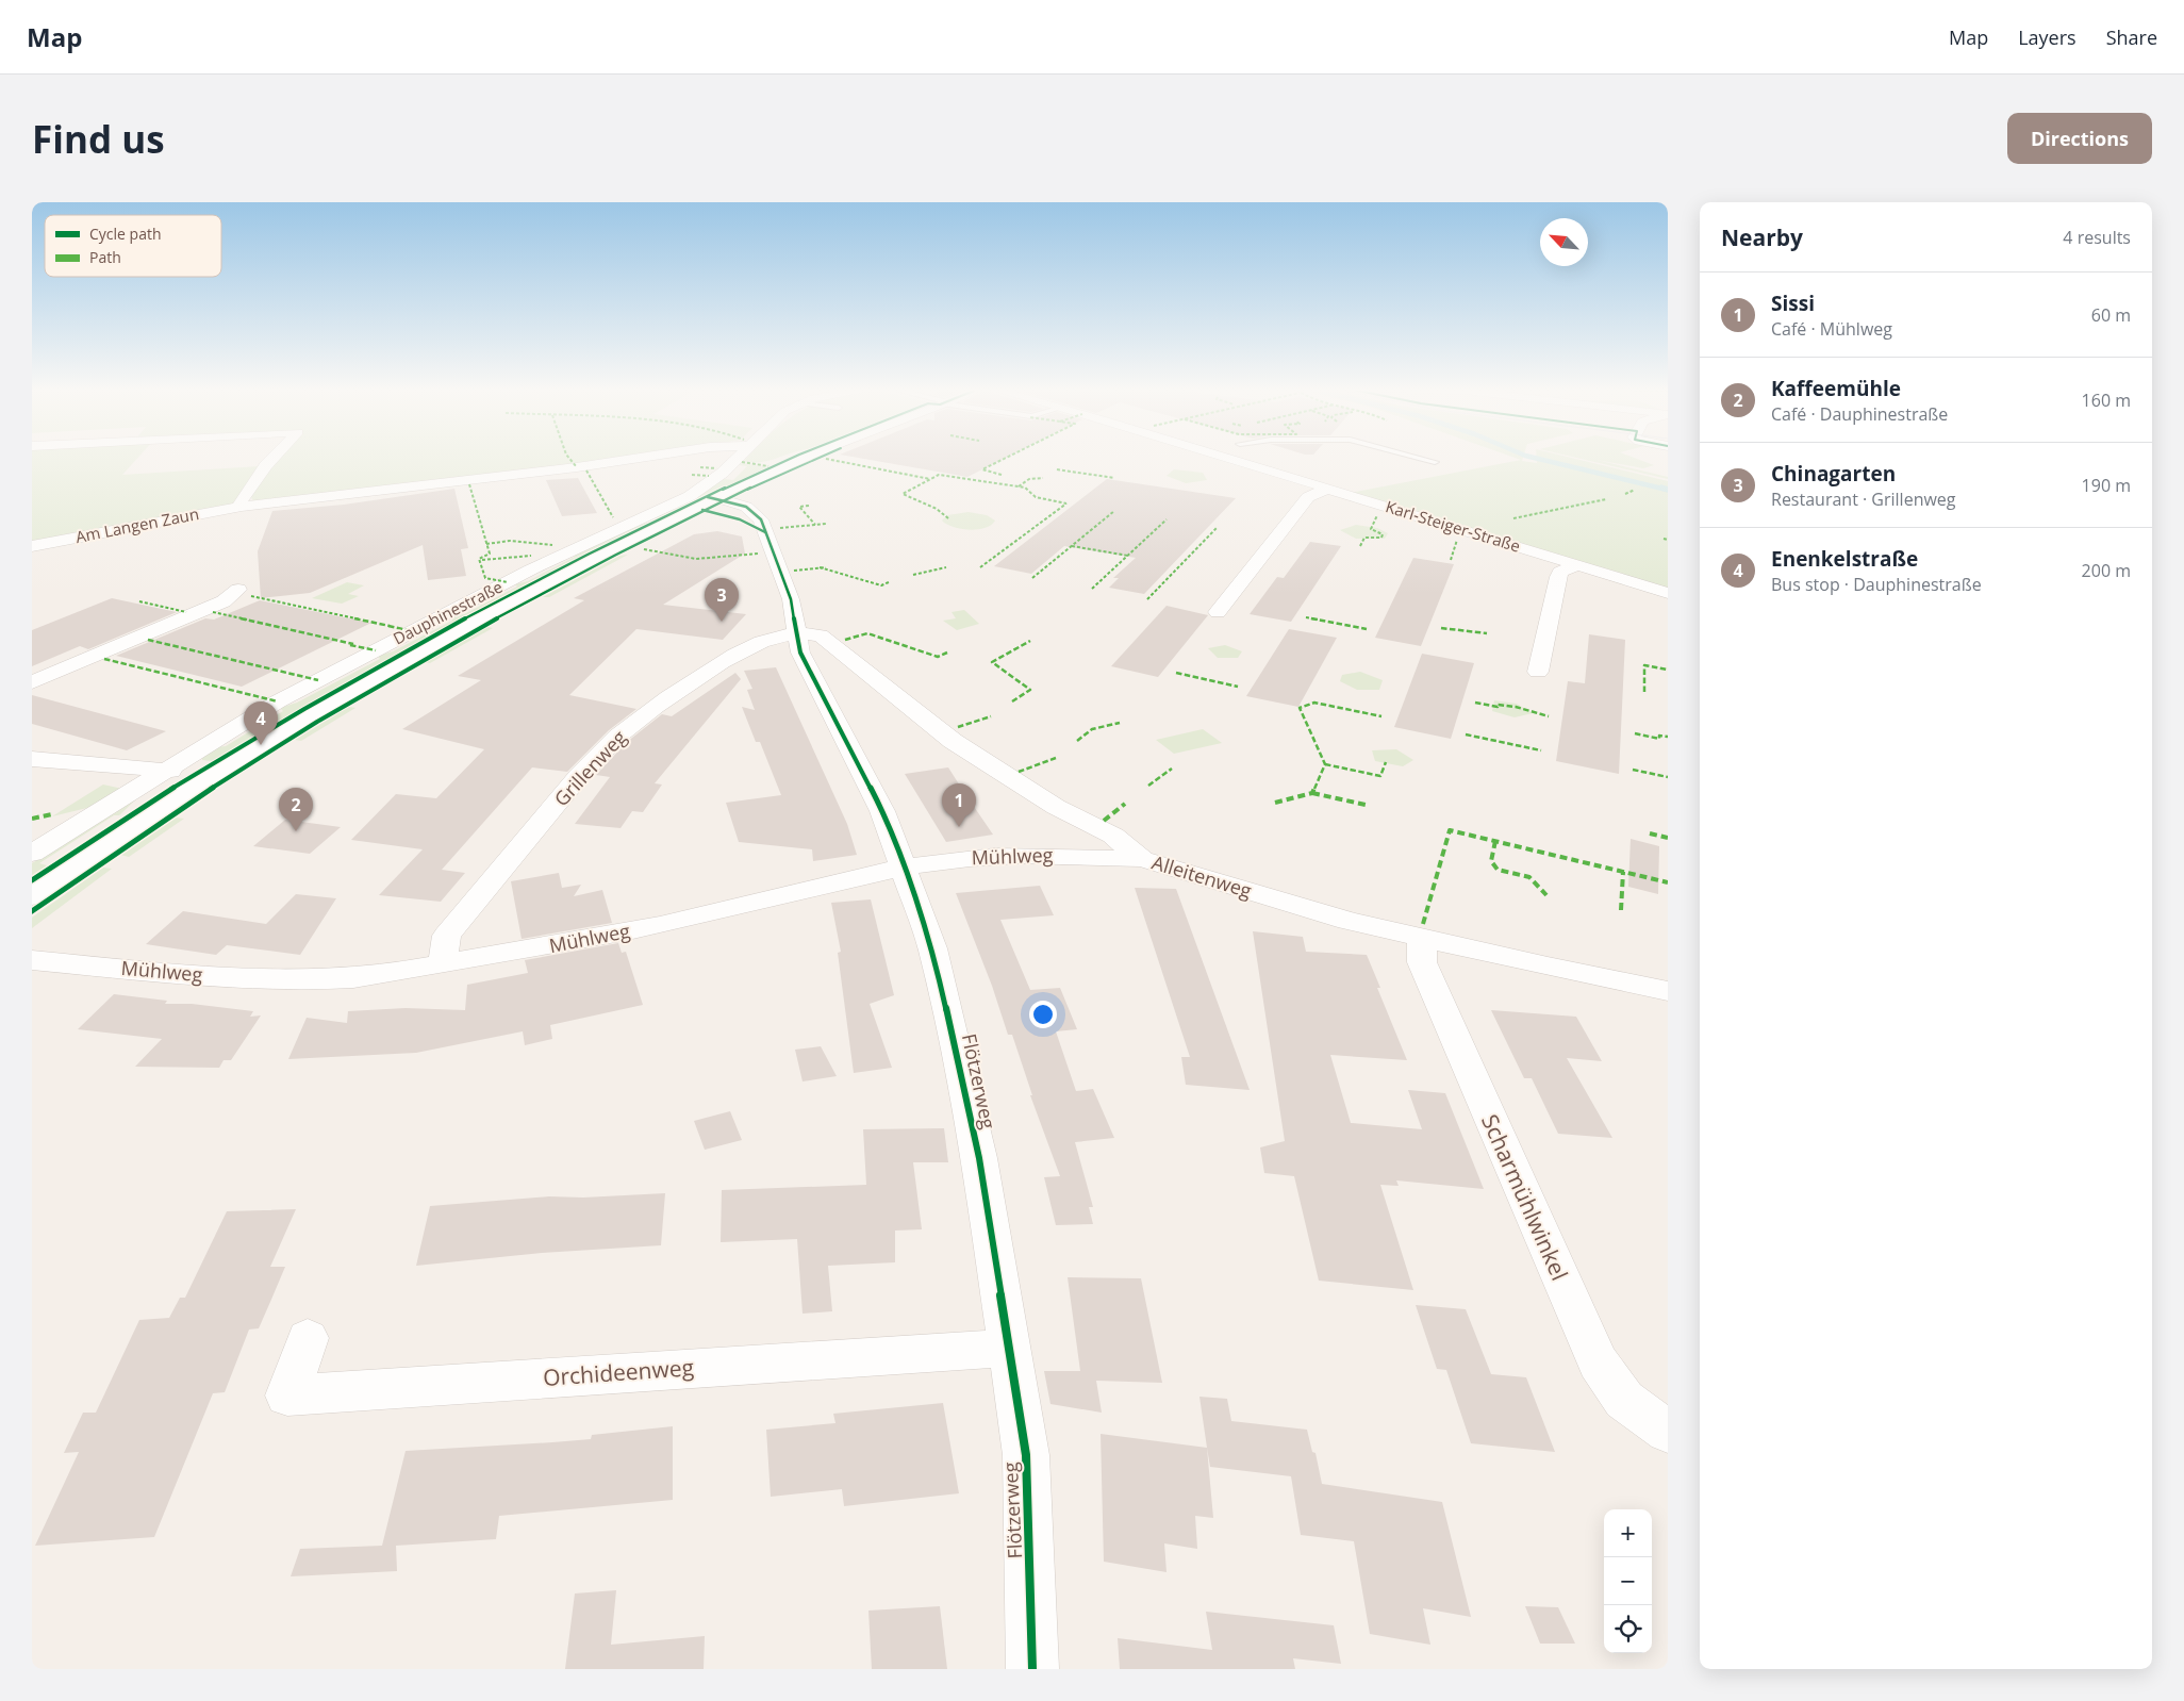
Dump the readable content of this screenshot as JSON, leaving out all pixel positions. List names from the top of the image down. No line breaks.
{"streets":{"street":["Am Langen Zaun","Karl-Steiger-Straße","Dauphinestraße","Grillenweg","Mühlweg","Alleitenweg","Flötzerweg","Scharmühlwinkel","Orchideenweg"]},"crossings":[["Dauphinestraße","Flötzerweg"],["Grillenweg","Mühlweg"],["Grillenweg","Alleitenweg"],["Grillenweg","Flötzerweg"],["Mühlweg","Alleitenweg"],["Mühlweg","Flötzerweg"],["Alleitenweg","Flötzerweg"],["Alleitenweg","Scharmühlwinkel"],["Flötzerweg","Orchideenweg"]],"legend":["Cycle path","Path"],"north":"top left","page":{"header":"Map","nav":["Map","Layers","Share"],"buttons":"Directions","title":"Find us","heading":["Nearby","4 results"],"list":[{"mark":"1","name":"Sissi","note":"Café · Mühlweg","value":"60 m"},{"mark":"2","name":"Kaffeemühle","note":"Café · Dauphinestraße","value":"160 m"},{"mark":"3","name":"Chinagarten","note":"Restaurant · Grillenweg","value":"190 m"},{"mark":"4","name":"Enenkelstraße","note":"Bus stop · Dauphinestraße","value":"200 m"}],"pins":["3","4","1","2"],"map_buttons":["+","−"]}}
